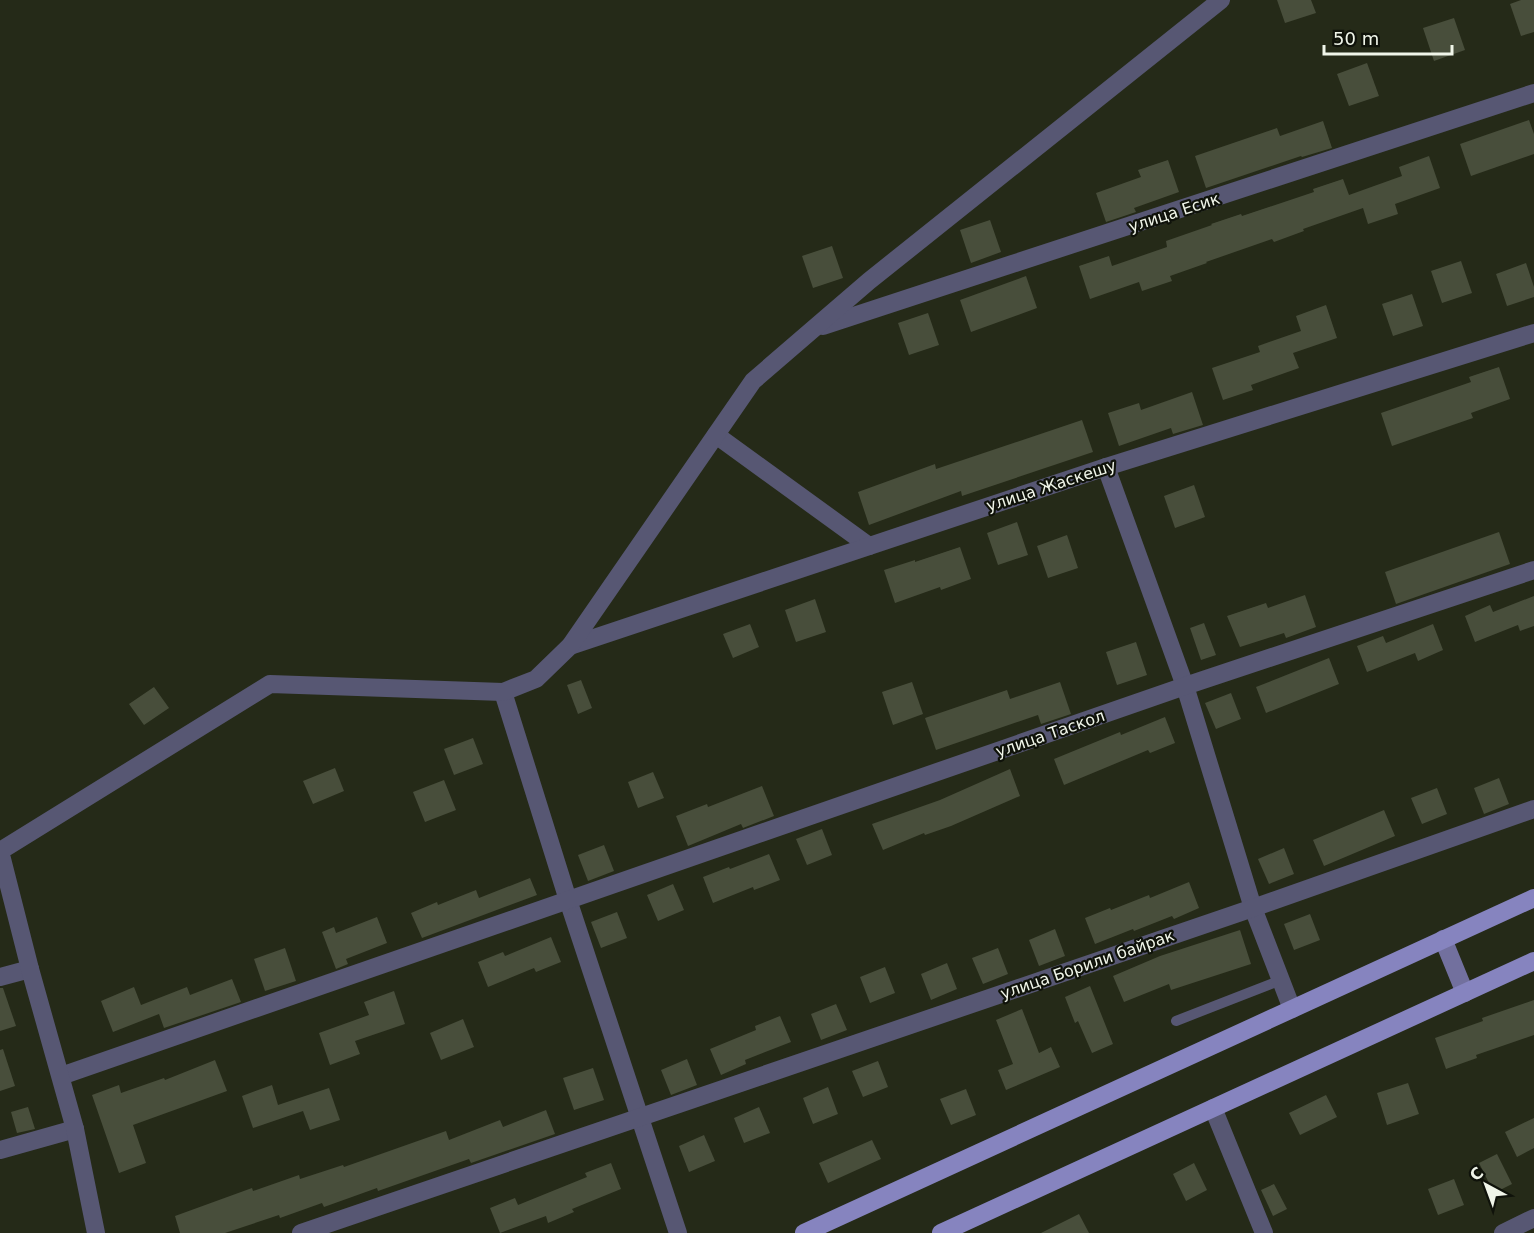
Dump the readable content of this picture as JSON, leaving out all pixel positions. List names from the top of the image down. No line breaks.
{"streets":{"street":["улица Есик","улица Жаскешу","улица Таскол","улица Борили байрак"]},"scale_bar":"50 m","north":"top left"}
